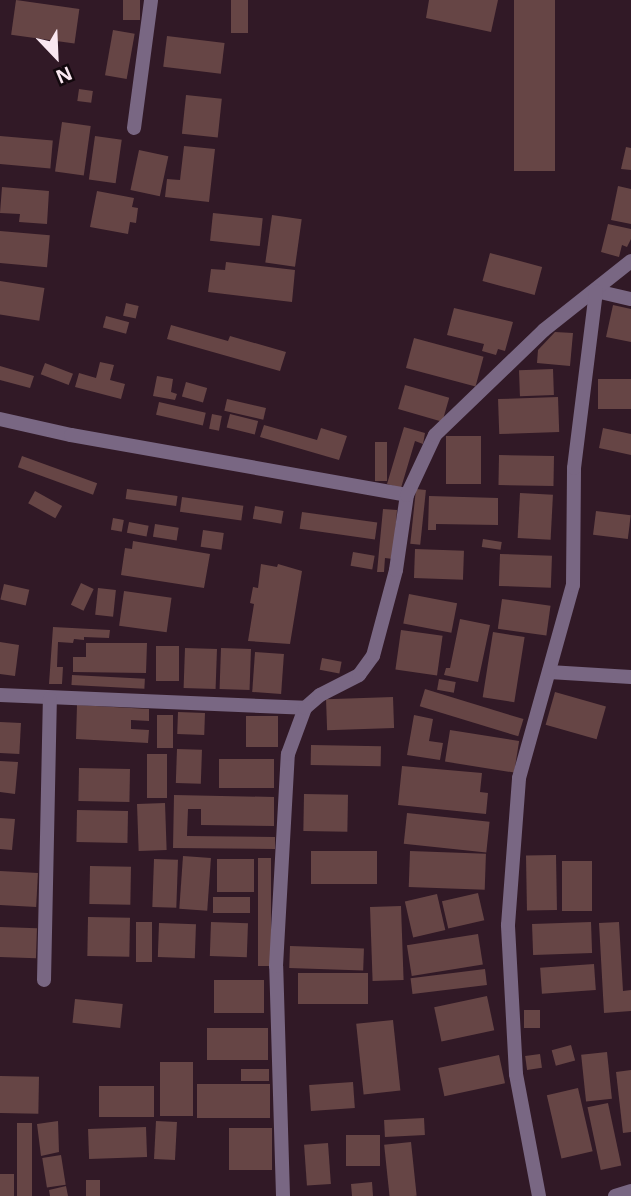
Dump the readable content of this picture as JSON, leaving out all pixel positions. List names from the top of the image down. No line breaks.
{"north":"bottom right"}
